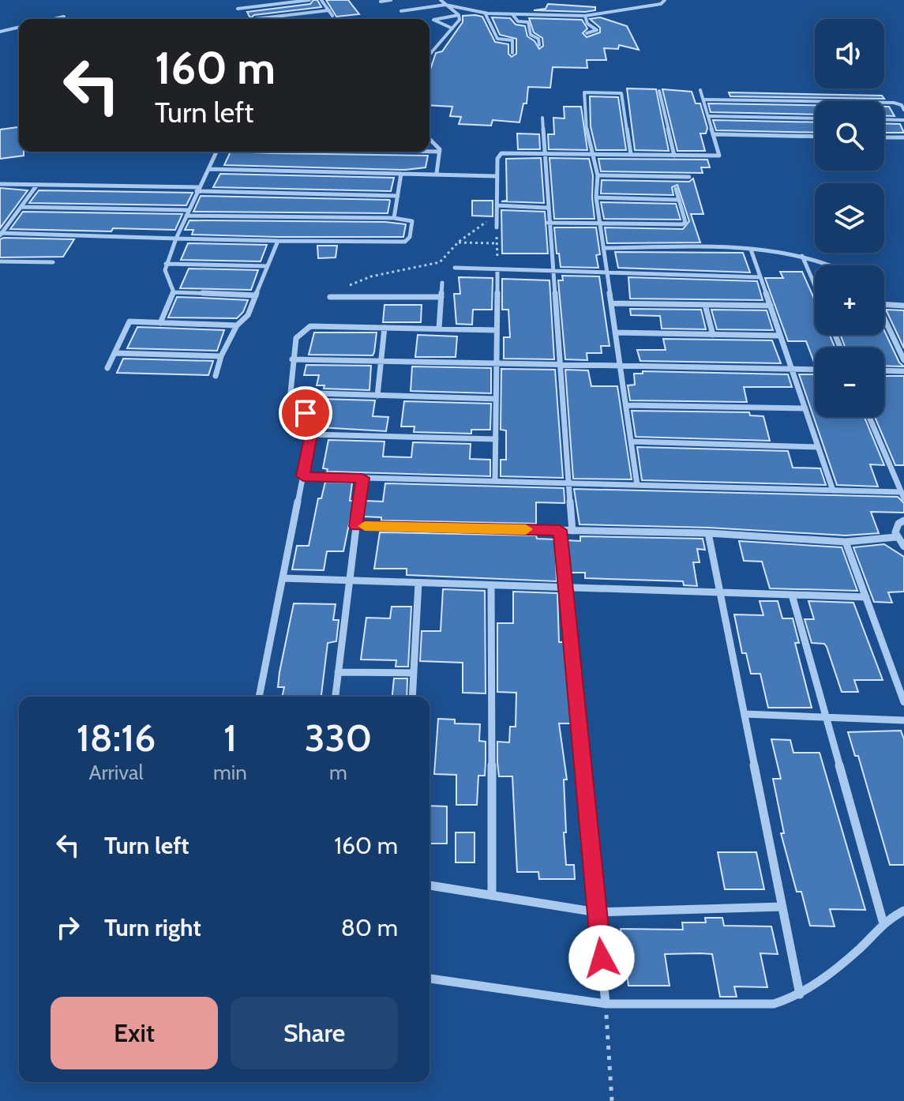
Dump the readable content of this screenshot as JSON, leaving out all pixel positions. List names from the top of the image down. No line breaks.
{"page":{"map_buttons":["+","−"],"turn":["160 m","Turn left"],"eta":["18:16","Arrival","1","min","330","m"],"list":[{"name":"Turn left","value":"160 m"},{"name":"Turn right","value":"80 m"}],"buttons":["Exit","Share"]}}
